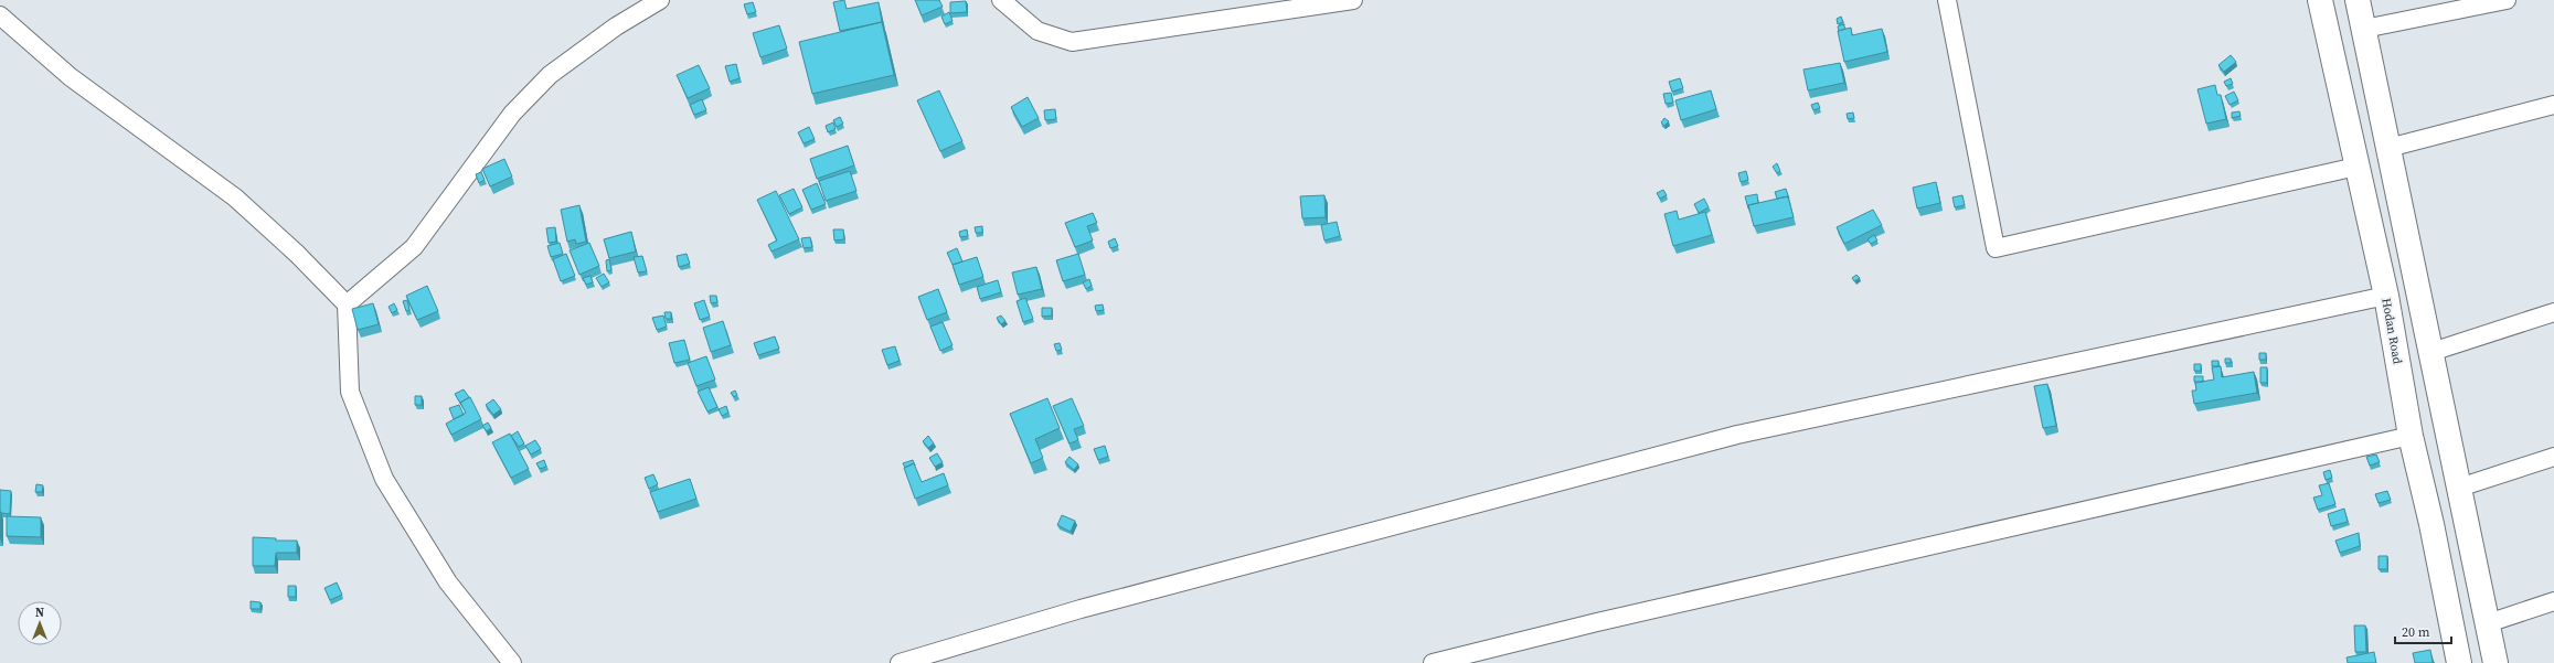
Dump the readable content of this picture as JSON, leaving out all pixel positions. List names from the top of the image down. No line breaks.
{"streets":{"main road":["Hodan Road"]},"scale_bar":"20 m","north":"top"}
